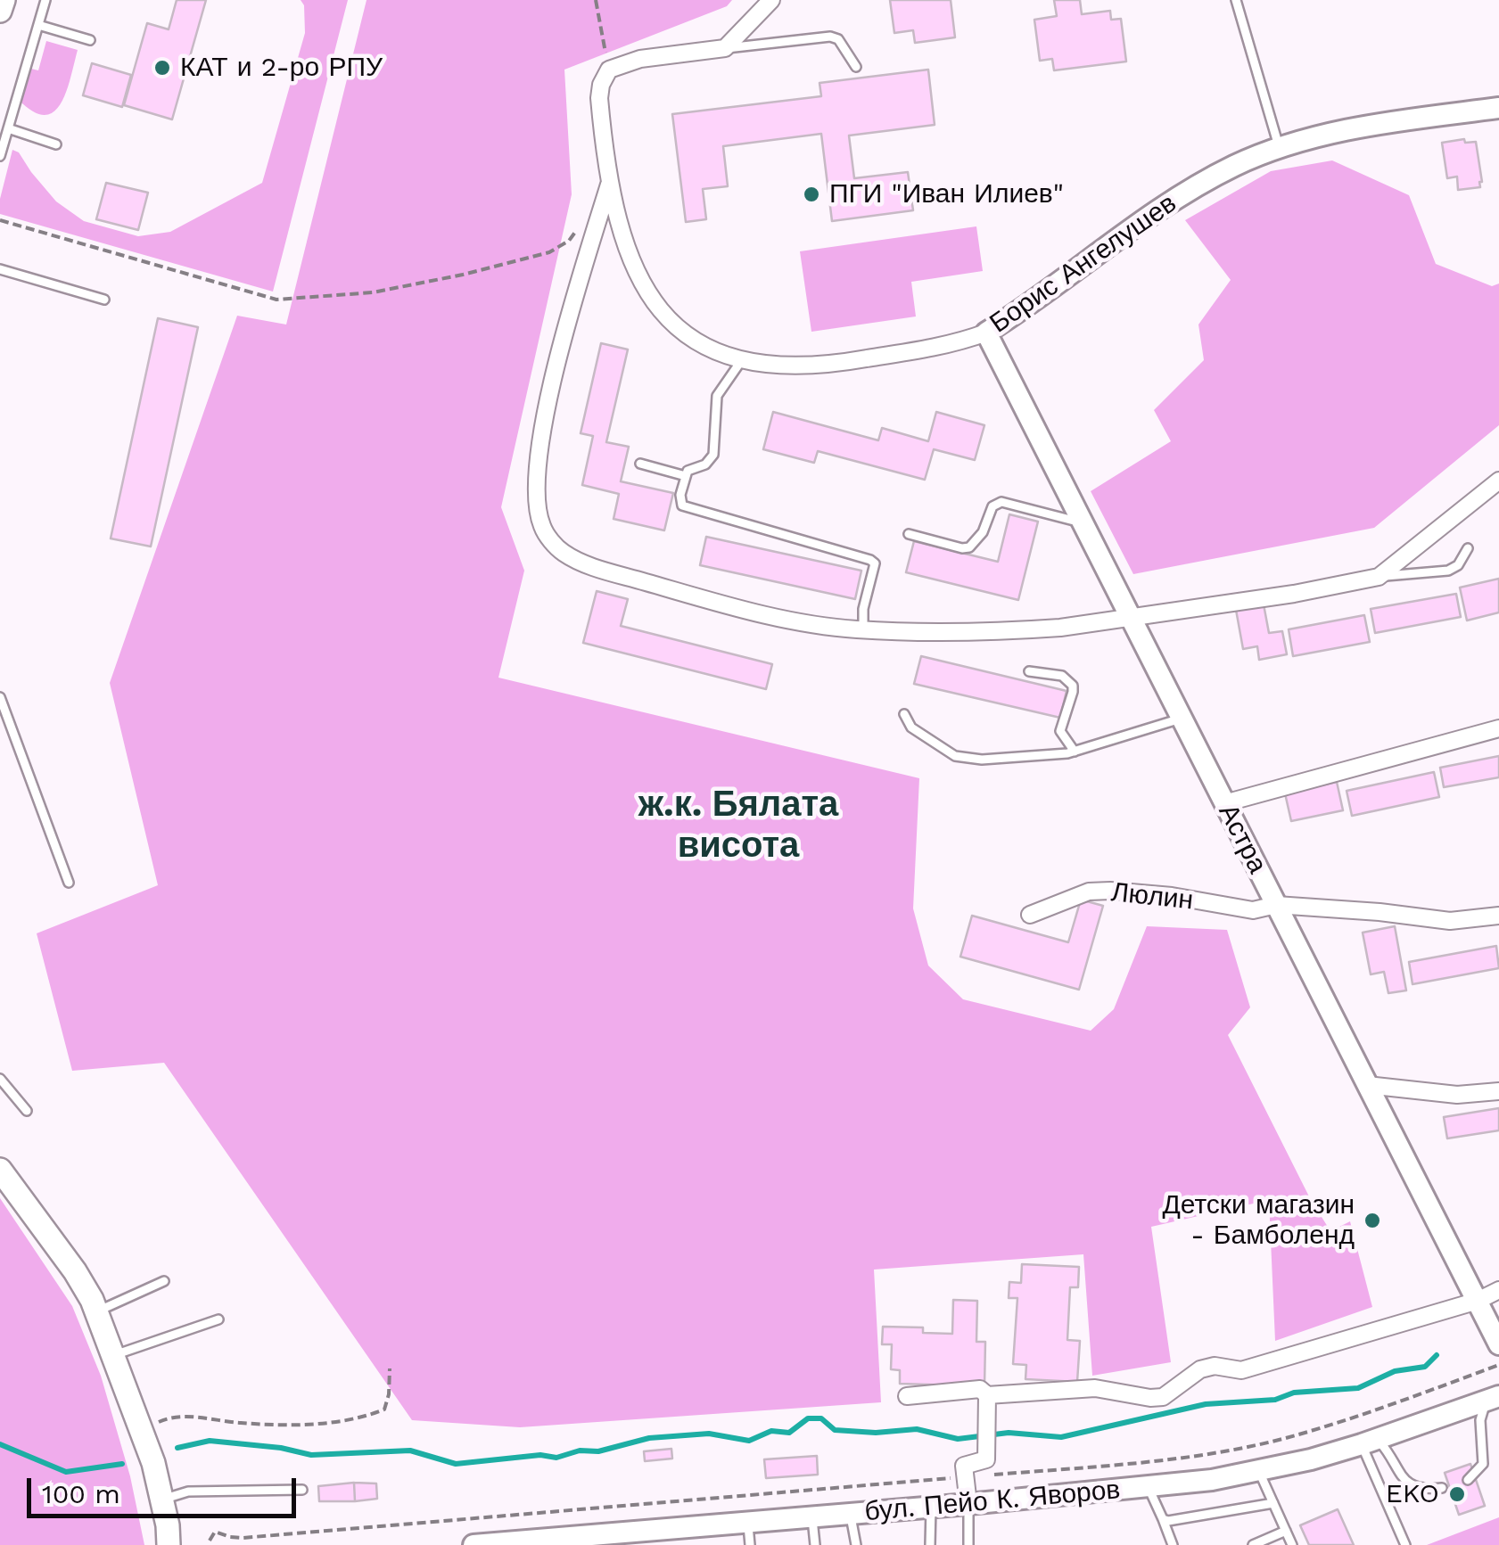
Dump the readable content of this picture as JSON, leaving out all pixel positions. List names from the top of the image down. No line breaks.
{"streets":{"street":["Борис Ангелушев","Астра","Люлин","бул. Пейо К. Яворов"]},"crossings":[["Борис Ангелушев","Астра"],["Астра","Люлин"]],"districts":["ж.к. Бялата висота"],"places":["КАТ и 2-ро РПУ","ПГИ \"Иван Илиев\"","Детски магазин - Бамболенд","EKO"],"scale_bar":"100 m"}
